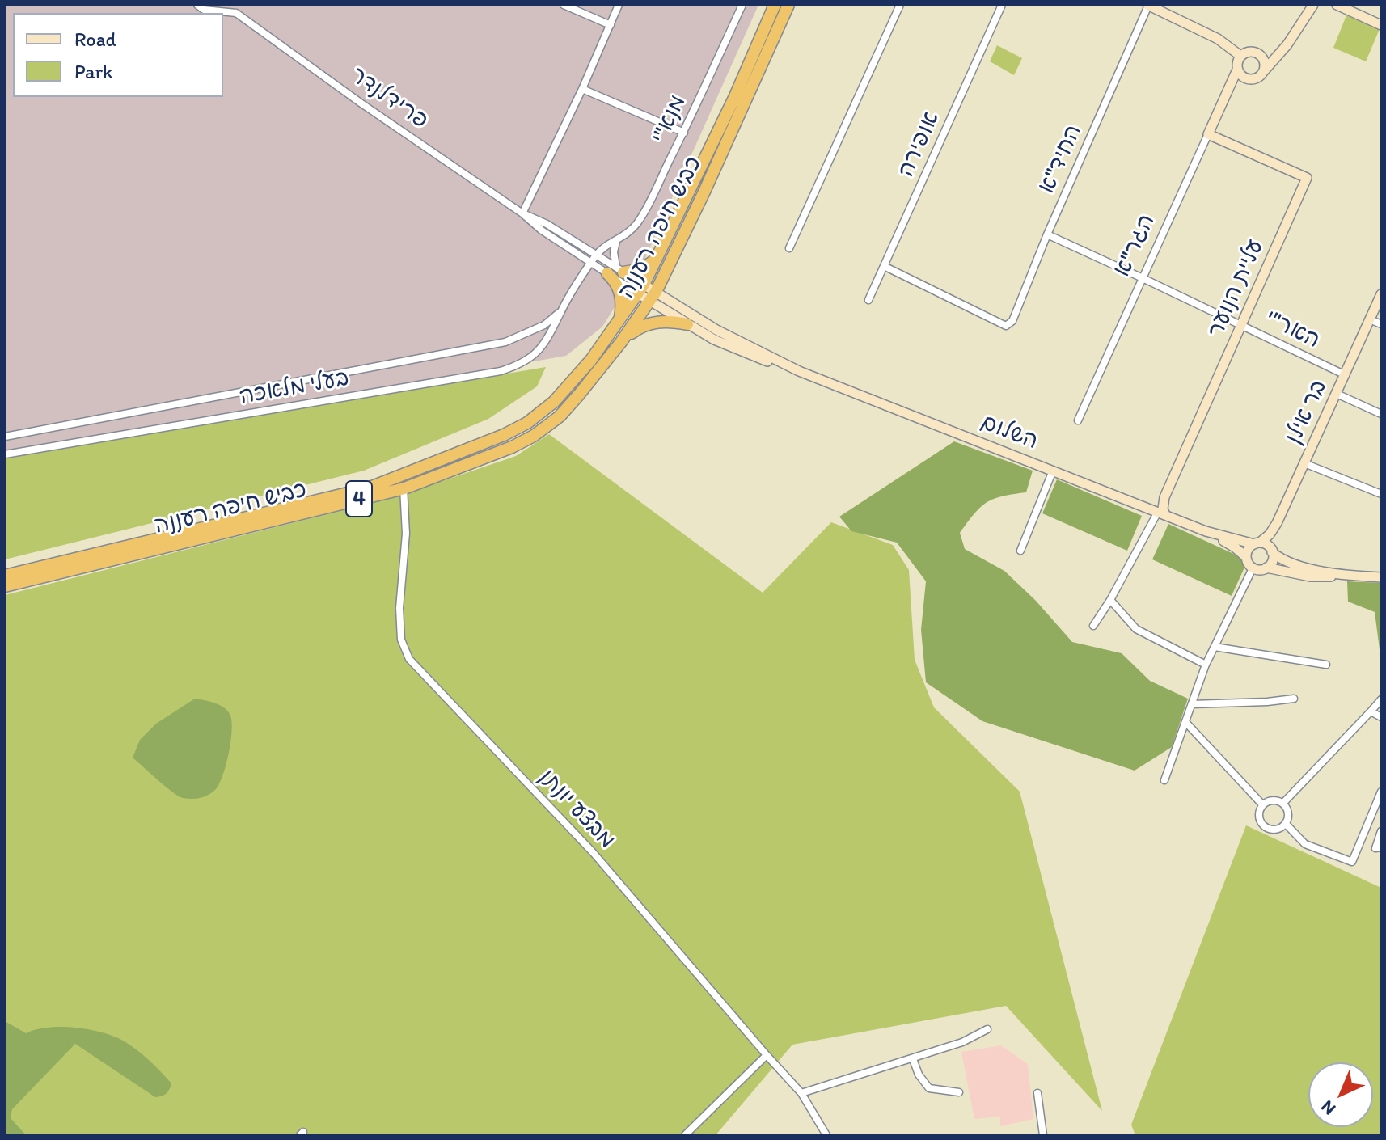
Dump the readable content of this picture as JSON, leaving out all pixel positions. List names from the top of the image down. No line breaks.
{"streets":{"highway":["כביש חיפה רעננה","4"],"street":["פרידלנדר","מנא\"י","אופירה","החיד\"א","הגר\"א","עליית הנוער","האר\"י","בעלי מלאכה","בר אילן","השלום","מבצע יונתן"]},"crossings":[["פרידלנדר","מנא\"י"],["פרידלנדר","כביש חיפה רעננה"],["פרידלנדר","בעלי מלאכה"],["פרידלנדר","השלום"],["מנא\"י","בעלי מלאכה"],["אופירה","החיד\"א"],["החיד\"א","האר\"י"],["כביש חיפה רעננה","השלום"],["כביש חיפה רעננה","מבצע יונתן"],["הגר\"א","עליית הנוער"],["הגר\"א","האר\"י"],["עליית הנוער","האר\"י"],["עליית הנוער","השלום"],["האר\"י","בר אילן"],["בר אילן","השלום"]],"legend":["Road","Park"],"north":"bottom left"}
